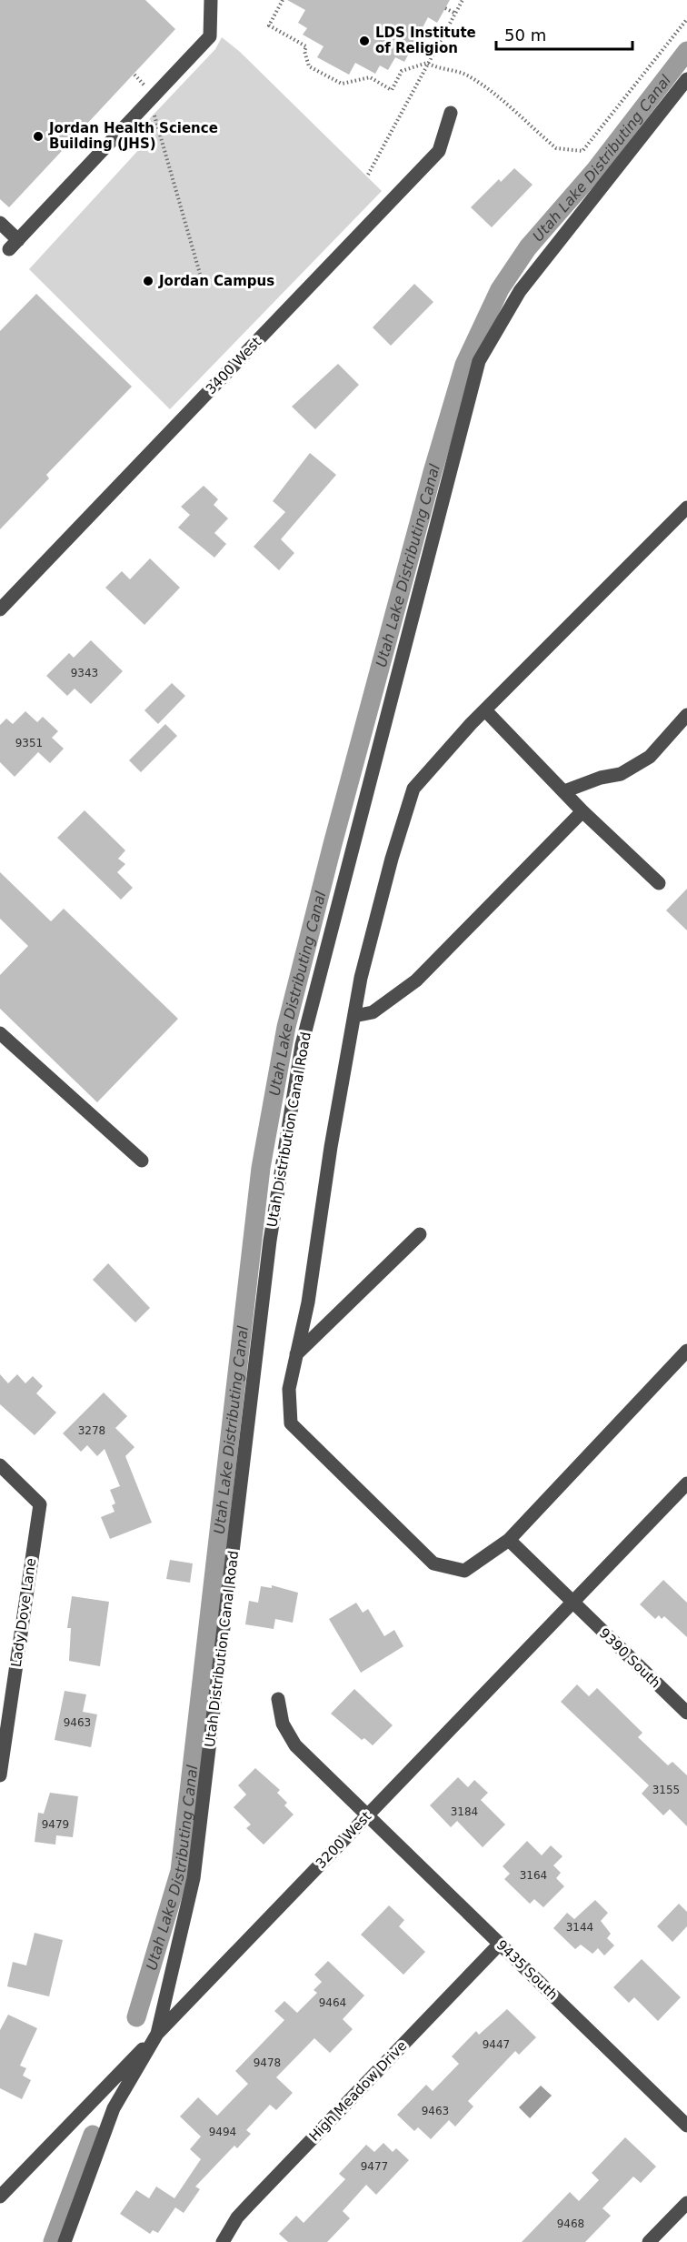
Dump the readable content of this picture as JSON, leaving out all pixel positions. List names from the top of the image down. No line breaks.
{"streets":{"street":["3400 West","Utah Distribution Canal Road","Lady Dove Lane","9390 South","3200 West","9435 South","High Meadow Drive"]},"crossings":[["Utah Distribution Canal Road","3200 West"],["9390 South","3200 West"],["3200 West","9435 South"],["9435 South","High Meadow Drive"]],"water":["Utah Lake Distributing Canal"],"places":["LDS Institute of Religion","Jordan Health Science Building (JHS)","Jordan Campus"],"house_numbers":["9343","9351","3278","9463","3155","3184","9479","3164","3144","9464","9447","9478","9463","9494","9477","9468"],"scale_bar":"50 m"}
